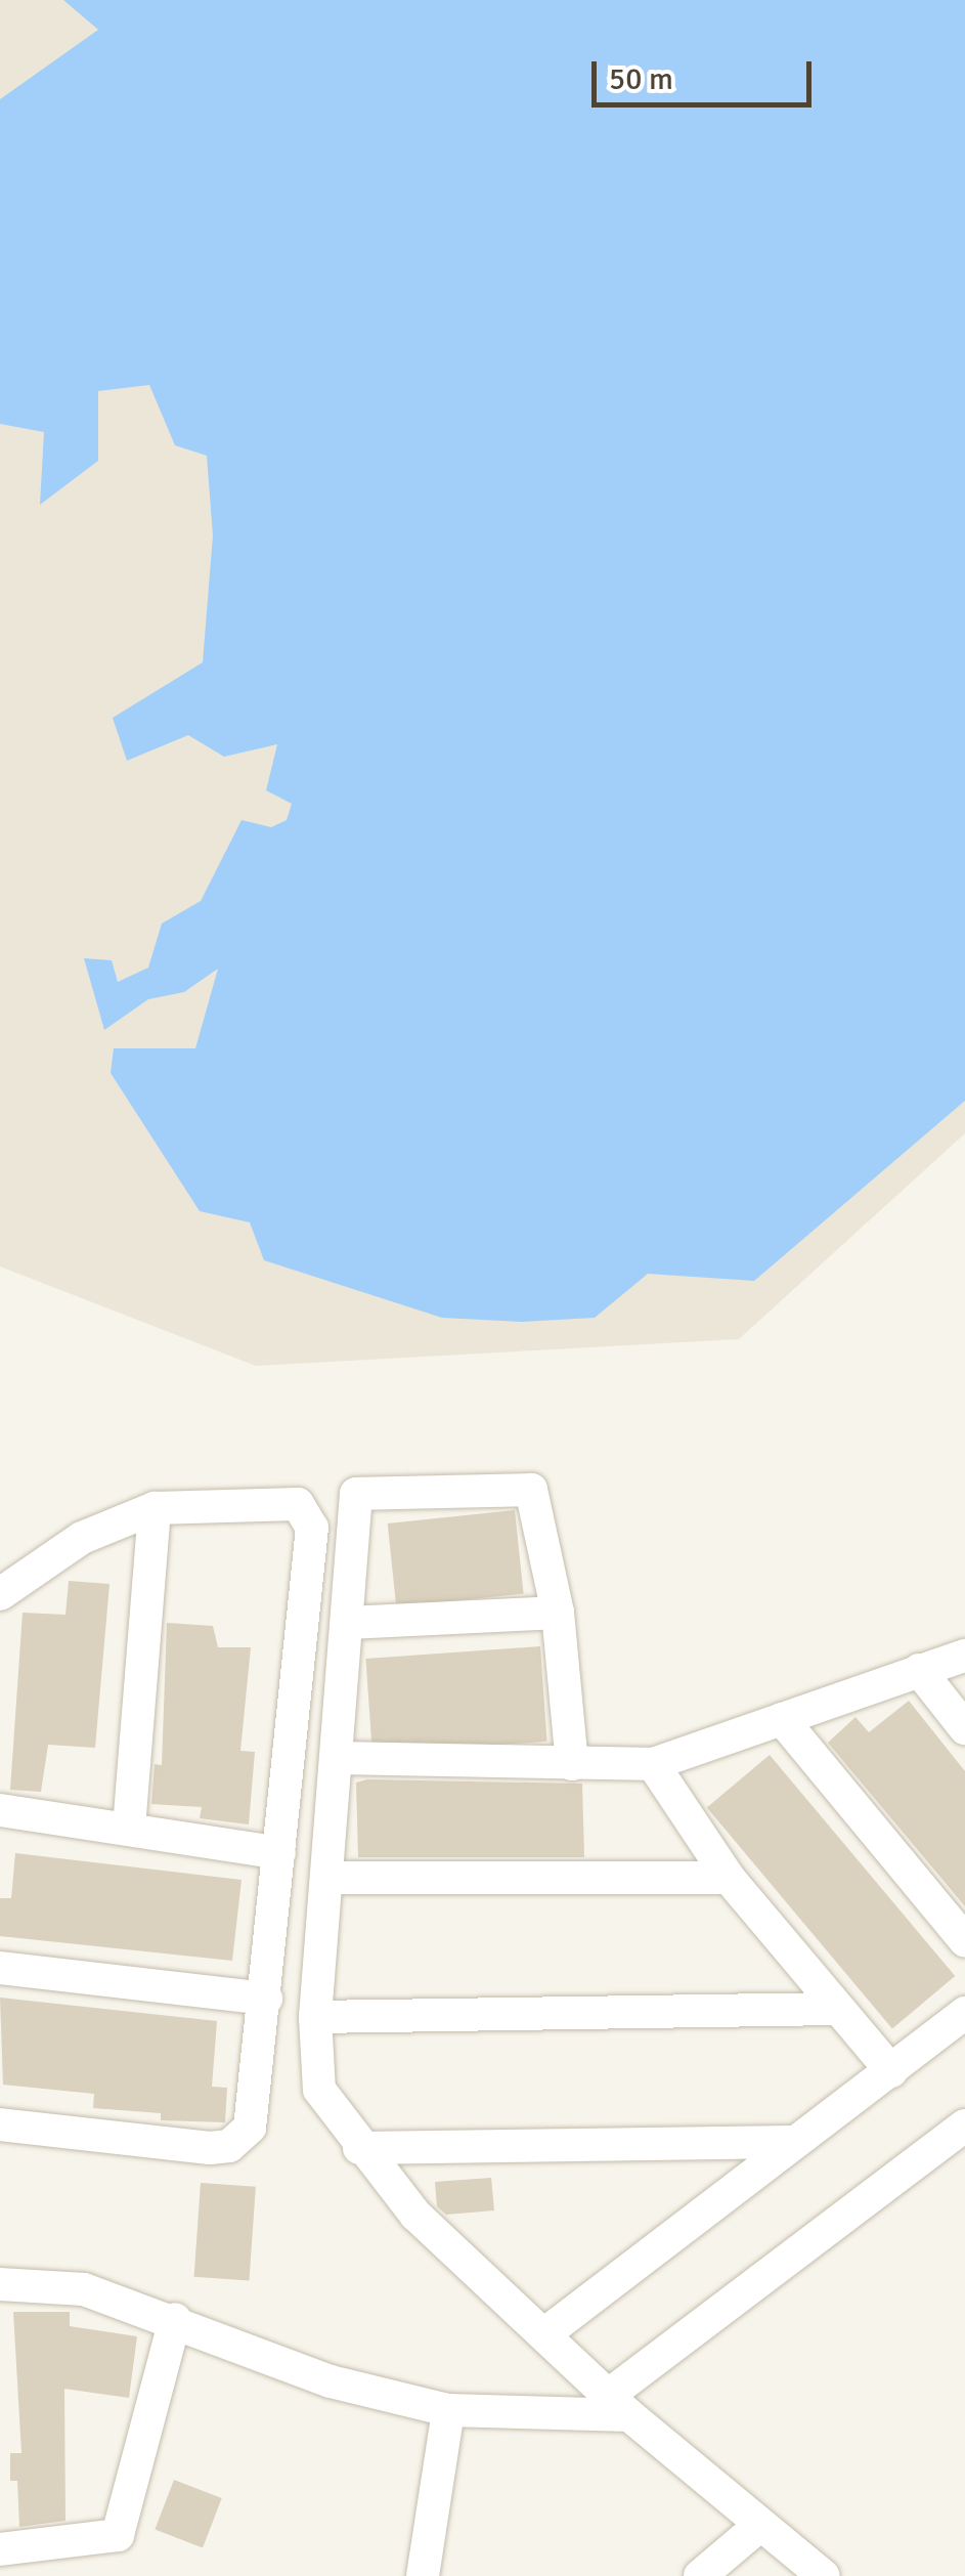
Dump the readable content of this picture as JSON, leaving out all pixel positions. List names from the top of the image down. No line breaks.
{"scale_bar":"50 m"}
